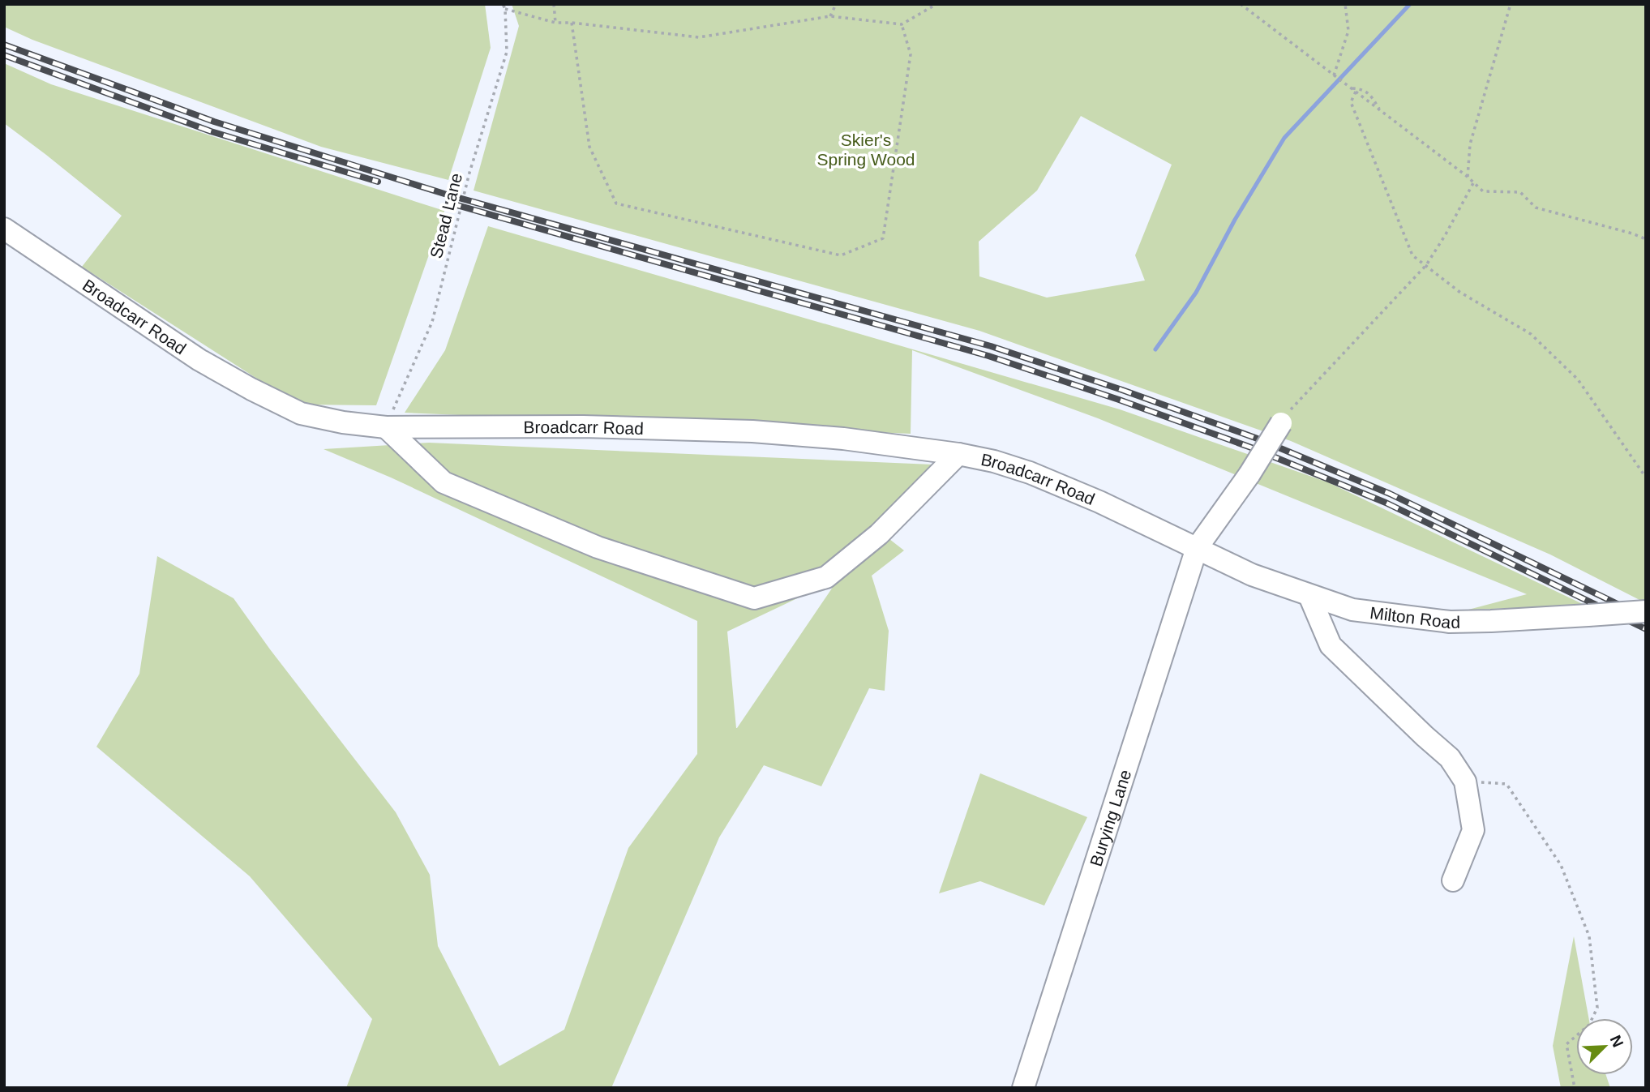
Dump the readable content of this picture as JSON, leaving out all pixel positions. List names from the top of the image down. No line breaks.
{"streets":{"street":["Broadcarr Road","Milton Road","Burying Lane"],"path":["Stead Lane"]},"crossings":[["Stead Lane","Broadcarr Road"],["Broadcarr Road","Milton Road"],["Broadcarr Road","Burying Lane"],["Milton Road","Burying Lane"]],"parks":["Skier's Spring Wood"],"north":"top right"}
